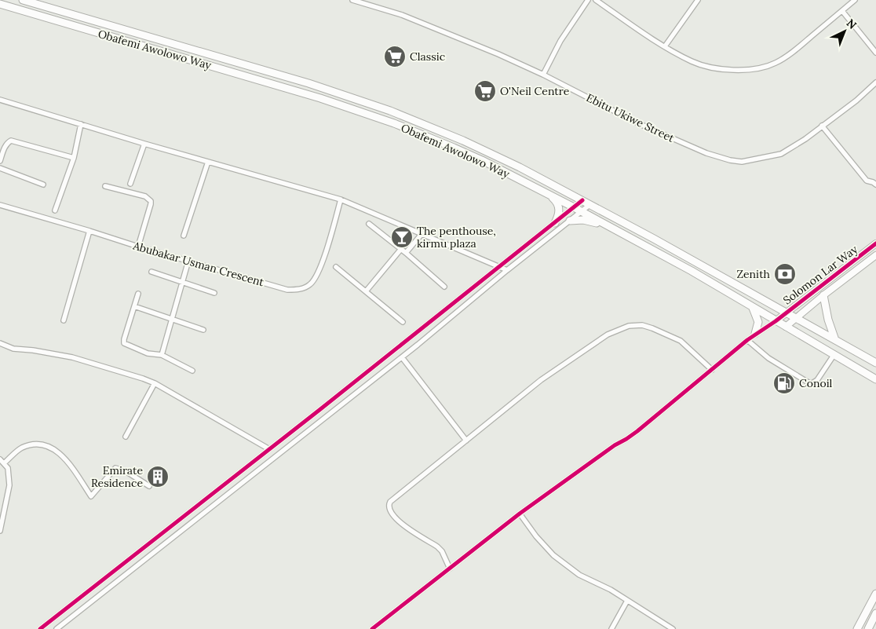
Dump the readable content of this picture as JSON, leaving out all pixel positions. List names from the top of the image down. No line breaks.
{"streets":{"main road":["Obafemi Awolowo Way"],"street":["Ebitu Ukiwe Street","Abubakar Usman Crescent","Solomon Lar Way"]},"crossings":[["Obafemi Awolowo Way","Solomon Lar Way"]],"places":{"supermarket":["Classic","O'Neil Centre"],"bar":["The penthouse, kirmu plaza"],"bank":["Zenith"],"fuel station":["Conoil"],"building":["Emirate Residence"]},"north":"top right"}
